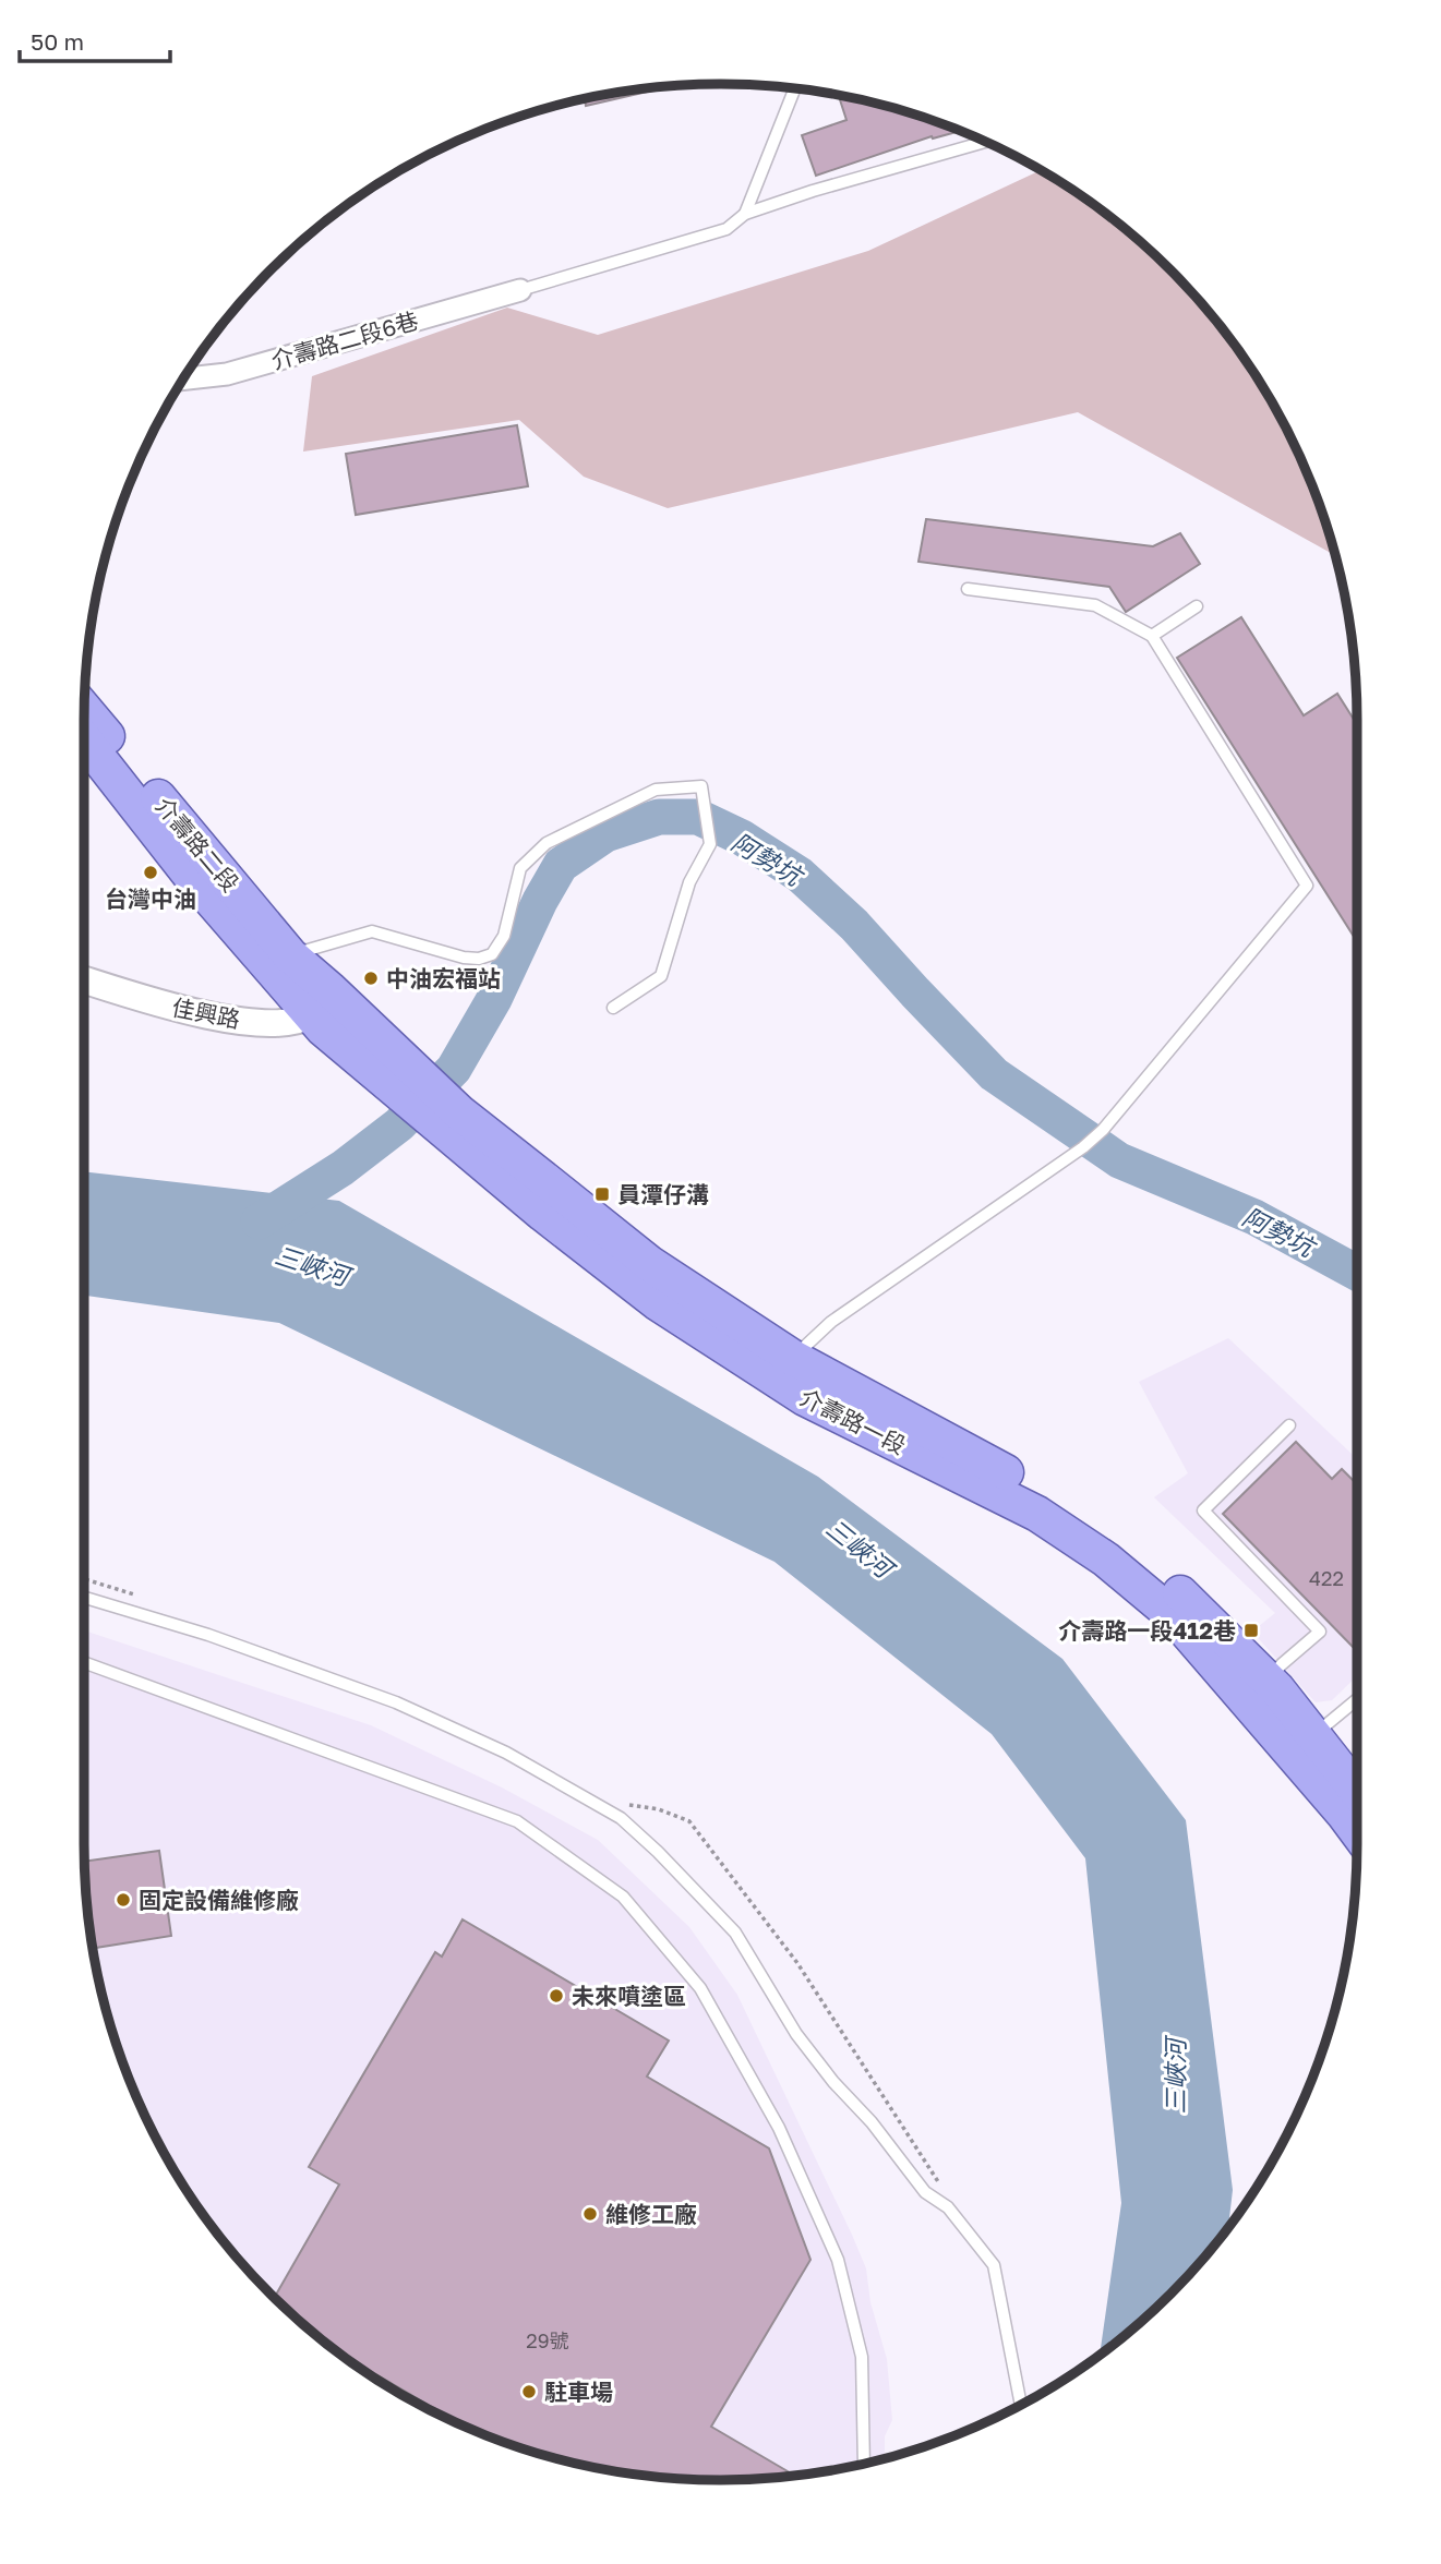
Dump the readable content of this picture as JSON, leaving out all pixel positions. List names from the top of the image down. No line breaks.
{"streets":{"main road":["介壽路二段","介壽路一段"],"street":["介壽路二段6巷","佳興路"]},"crossings":[["介壽路二段","佳興路"],["介壽路二段","介壽路一段"],["佳興路","介壽路一段"]],"water":["阿勢坑","三峽河"],"places":{"other":["台灣中油","中油宏福站","固定設備維修廠","未來噴塗區","維修工廠","駐車場"],"transit":["員潭仔溝","介壽路一段412巷"]},"house_numbers":["422","29號"],"scale_bar":"50 m"}
